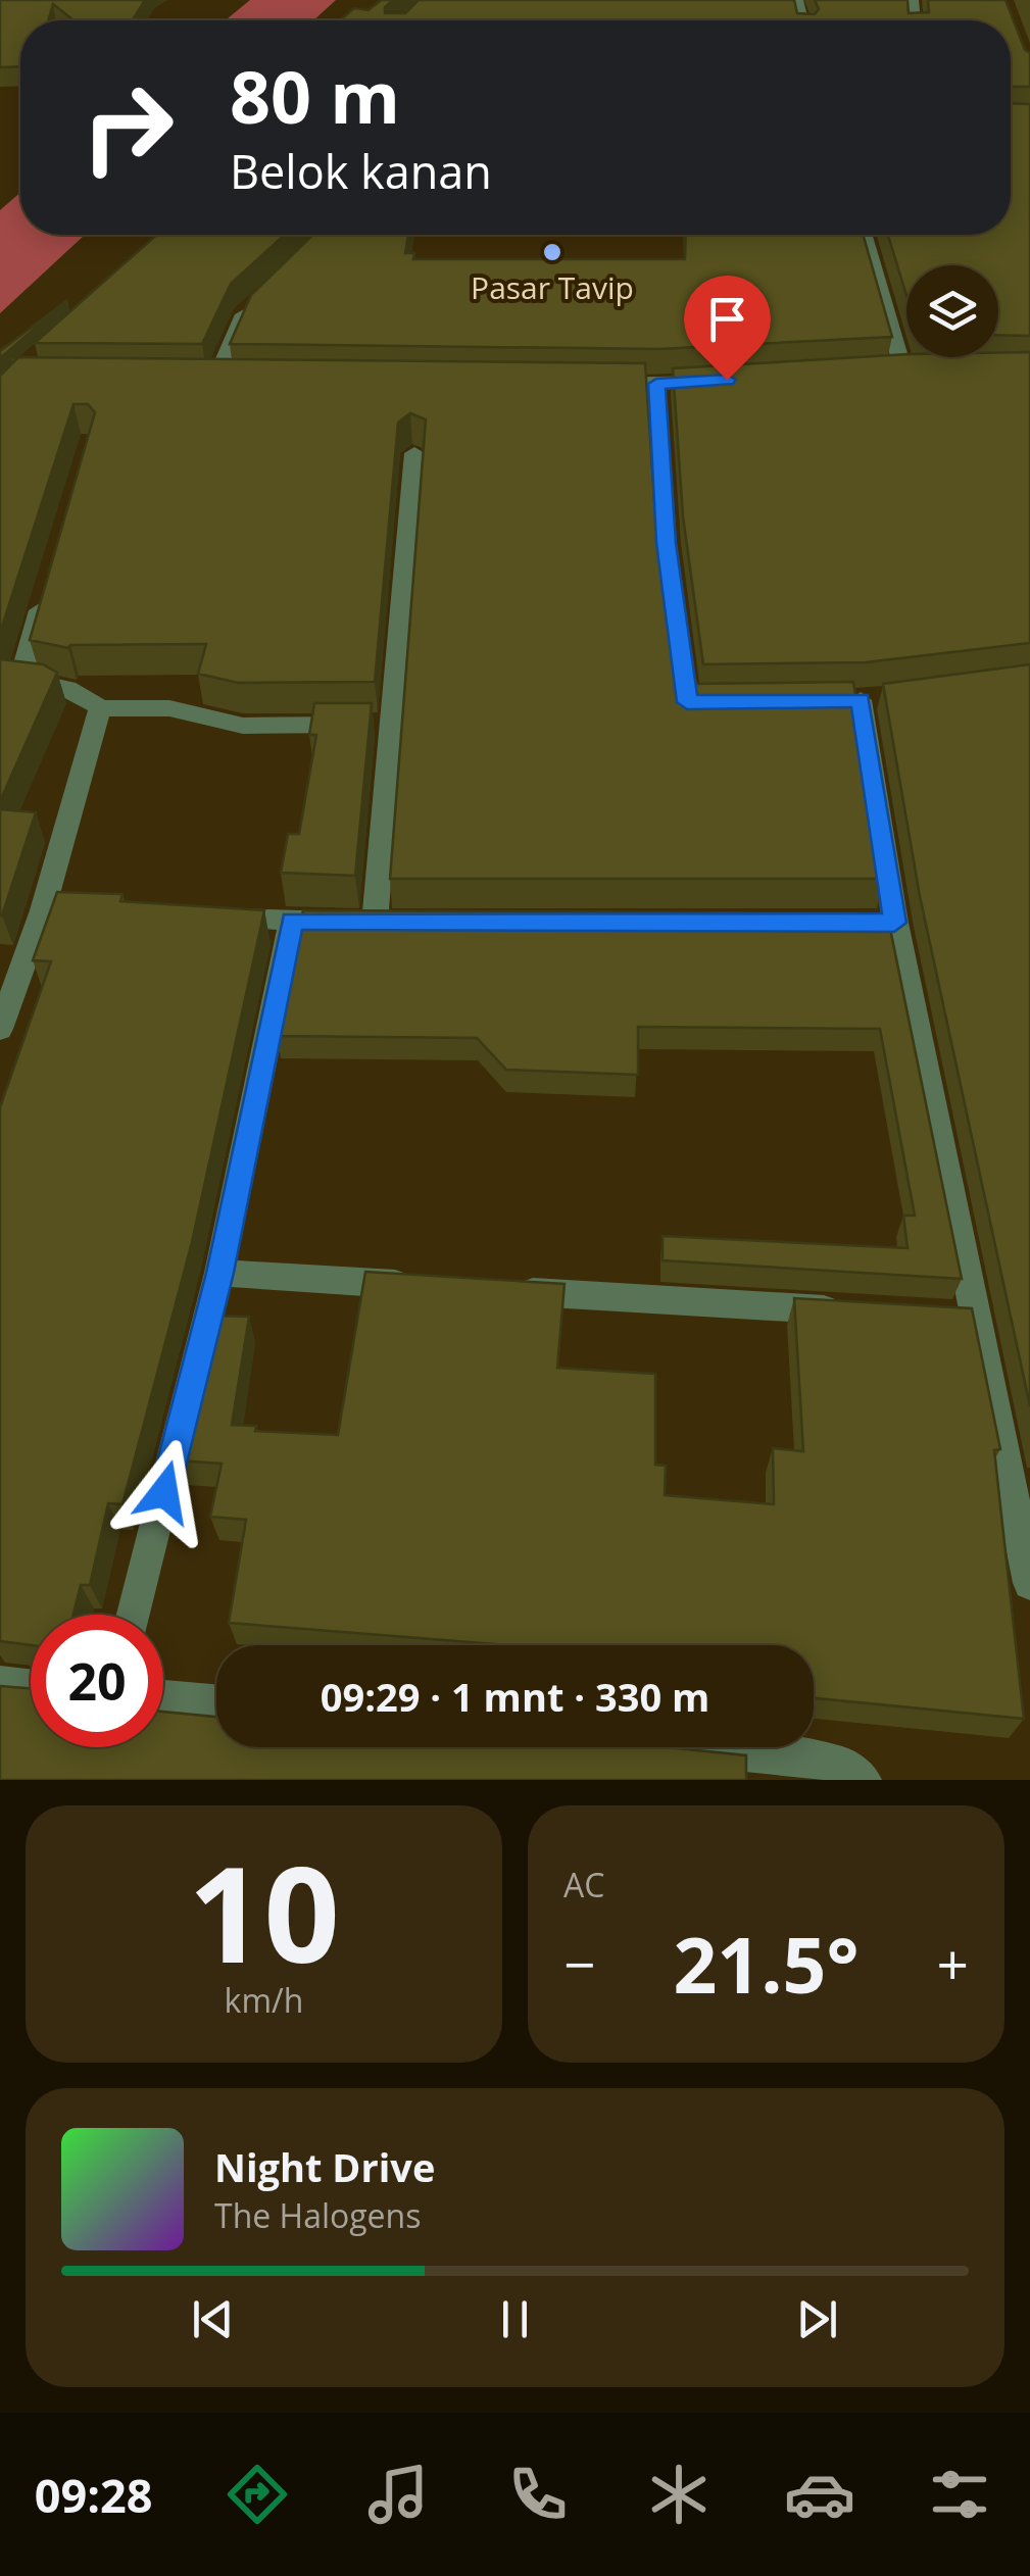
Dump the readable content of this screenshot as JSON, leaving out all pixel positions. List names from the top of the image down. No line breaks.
{"places":["Pasar Tavip"],"page":{"turn":["80 m","Belok kanan"],"limit":"20","trip":"09:29 · 1 mnt · 330 m","tile":[["10","km/h"],"AC"],"heat":["−","21.5°","+"],"song":["Night Drive","The Halogens"],"tabs":"09:28"}}
